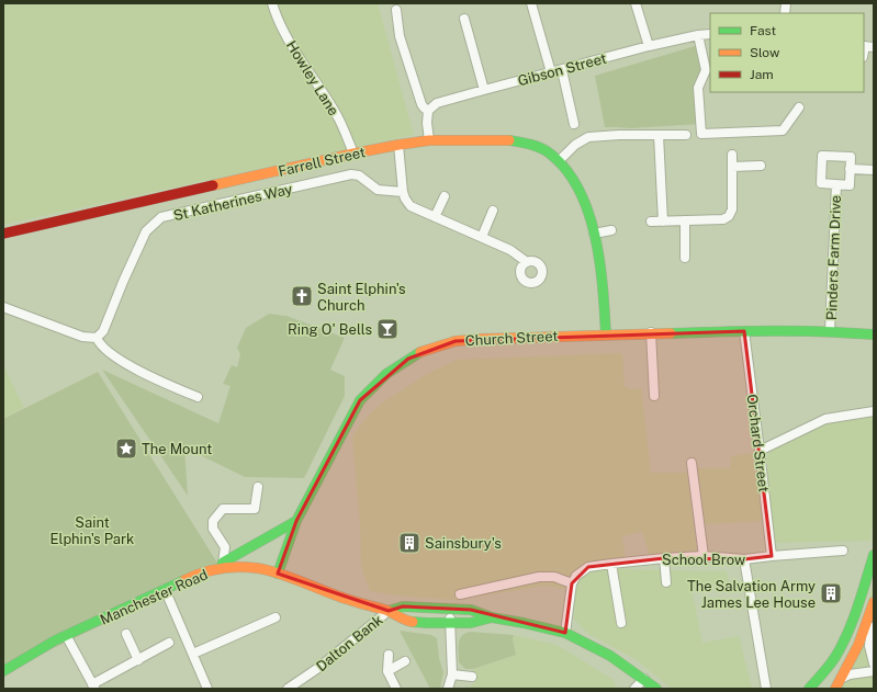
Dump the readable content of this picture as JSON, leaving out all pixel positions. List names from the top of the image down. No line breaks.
{"streets":{"main road":["Farrell Street","Church Street","Manchester Road"],"street":["Gibson Street","Howley Lane","St Katherines Way","Pinders Farm Drive","Orchard Street","School Brow","Dalton Bank"]},"crossings":[["Howley Lane","Farrell Street"],["Farrell Street","Church Street"],["Pinders Farm Drive","Church Street"],["Church Street","Orchard Street"],["Church Street","Manchester Road"],["Orchard Street","School Brow"],["Manchester Road","Dalton Bank"]],"parks":["Saint Elphin's Park"],"places":{"church":["Saint Elphin's Church"],"bar":["Ring O' Bells"],"place":["The Mount"],"building":["Sainsbury's","The Salvation Army James Lee House"]},"legend":["Fast","Slow","Jam"]}
